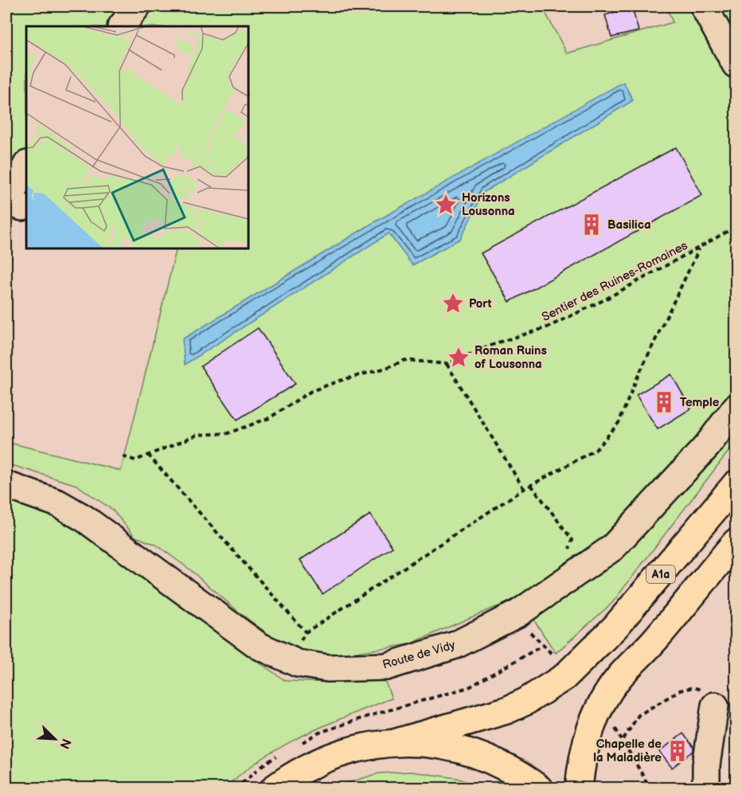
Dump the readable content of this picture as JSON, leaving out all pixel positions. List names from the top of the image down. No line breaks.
{"streets":{"main road":["A1a"],"street":["Route de Vidy"],"path":["Sentier des Ruines-Romaines"]},"places":{"place":["Horizons Lousonna","Port","Roman Ruins of Lousonna"],"building":["Basilica","Temple","Chapelle de la Maladière"]},"north":"bottom right"}
